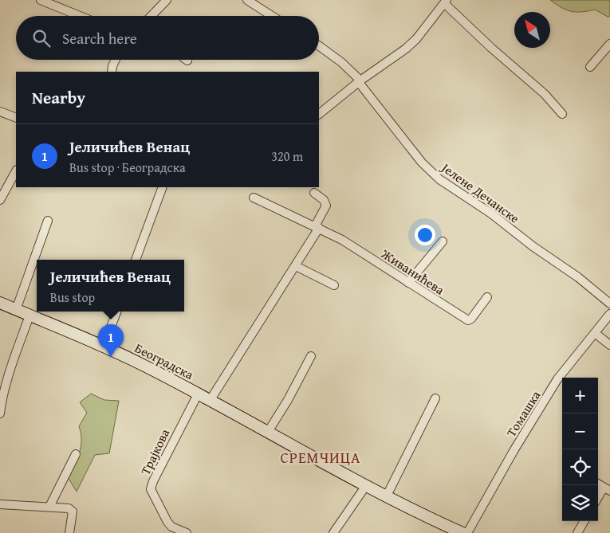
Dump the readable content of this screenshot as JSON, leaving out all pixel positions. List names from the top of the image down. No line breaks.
{"streets":{"main road":["Београдска"],"street":["Јелене Дечанске","Живанићева","Томашка","Трајкова"]},"crossings":[["Београдска","Трајкова"]],"districts":["СРЕМЧИЦА"],"north":"top left","page":{"search":"Search here","heading":"Nearby","list":[{"mark":"1","name":"Јеличићев Венац","note":"Bus stop · Београдска","value":"320 m"}],"popup":["Јеличићев Венац","Bus stop"],"pins":"1","map_buttons":["+","−"]}}
